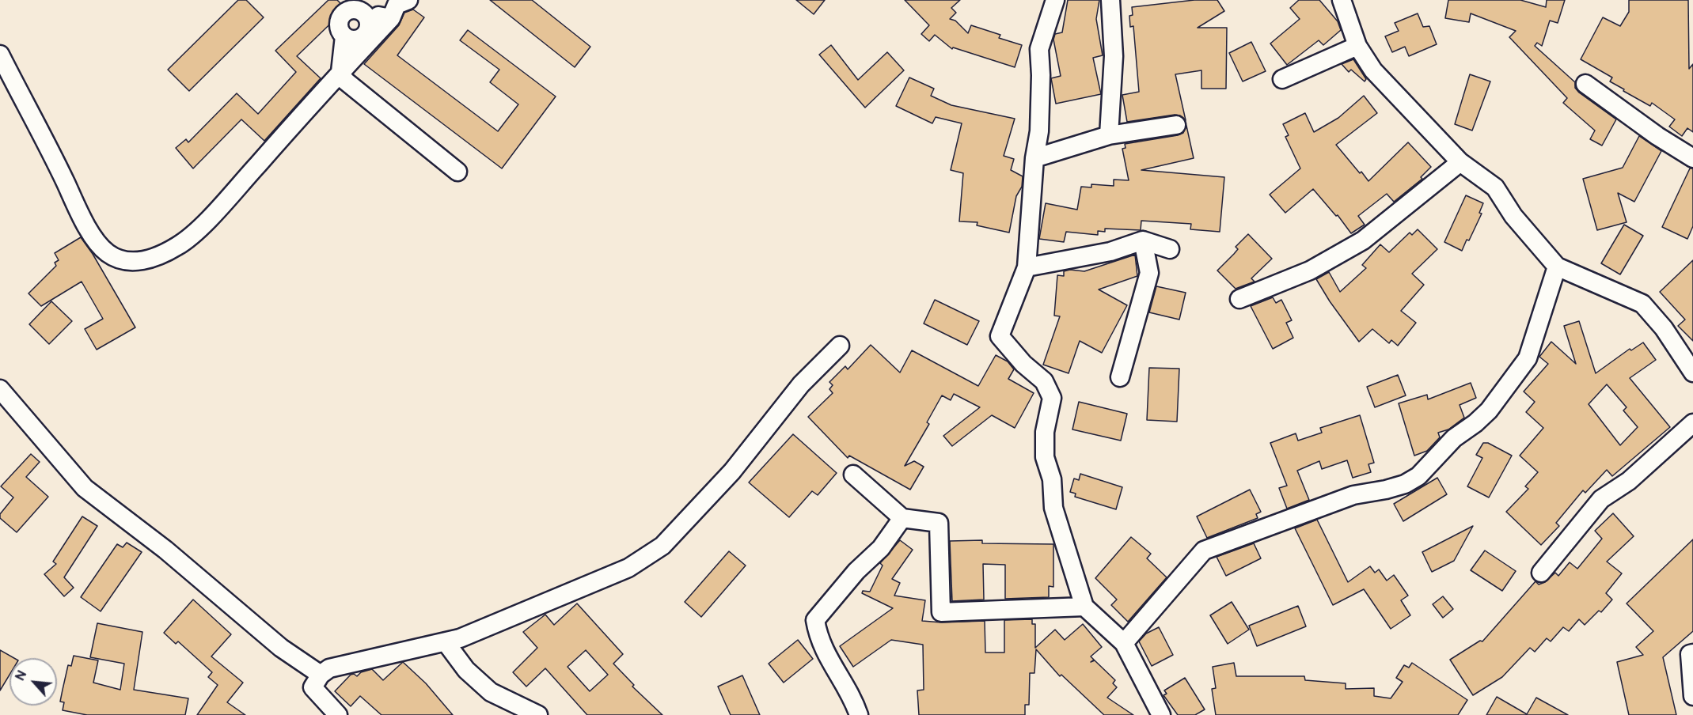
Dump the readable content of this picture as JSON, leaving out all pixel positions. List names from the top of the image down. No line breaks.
{"north":"top left"}
